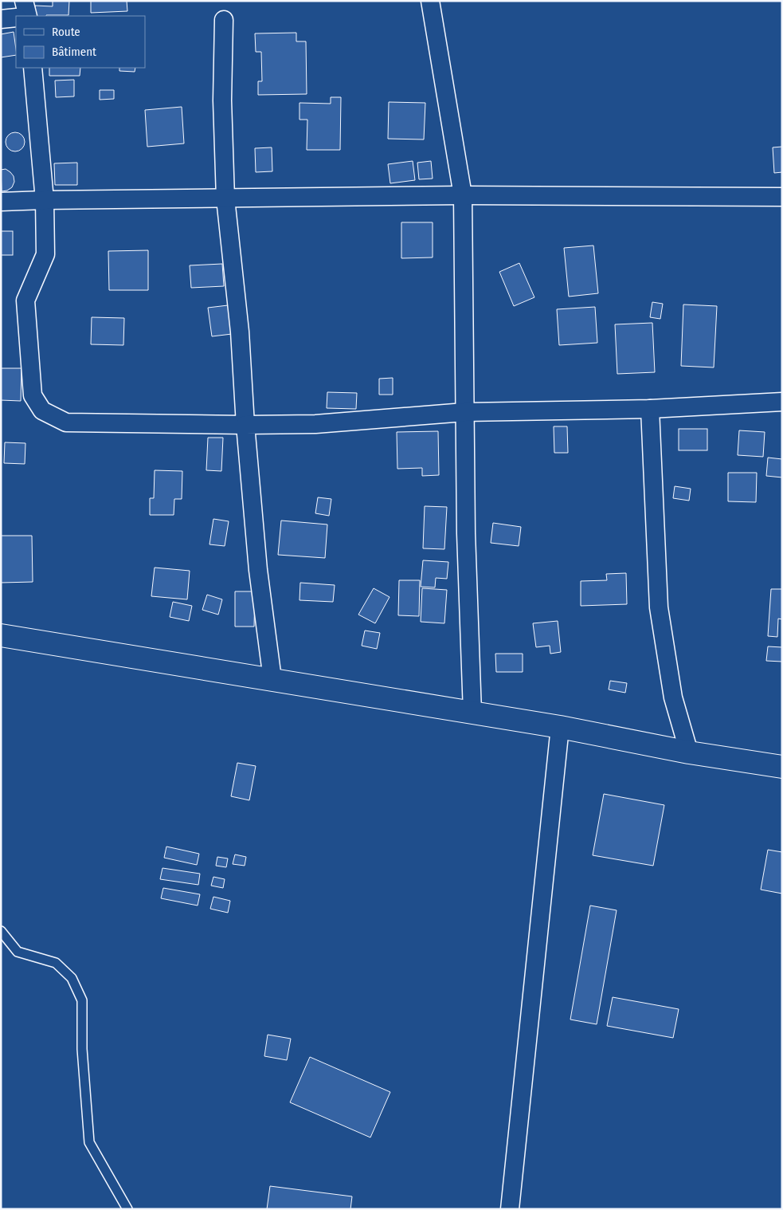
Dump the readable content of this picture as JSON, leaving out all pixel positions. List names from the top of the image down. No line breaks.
{"legend":["Route","Bâtiment"]}
